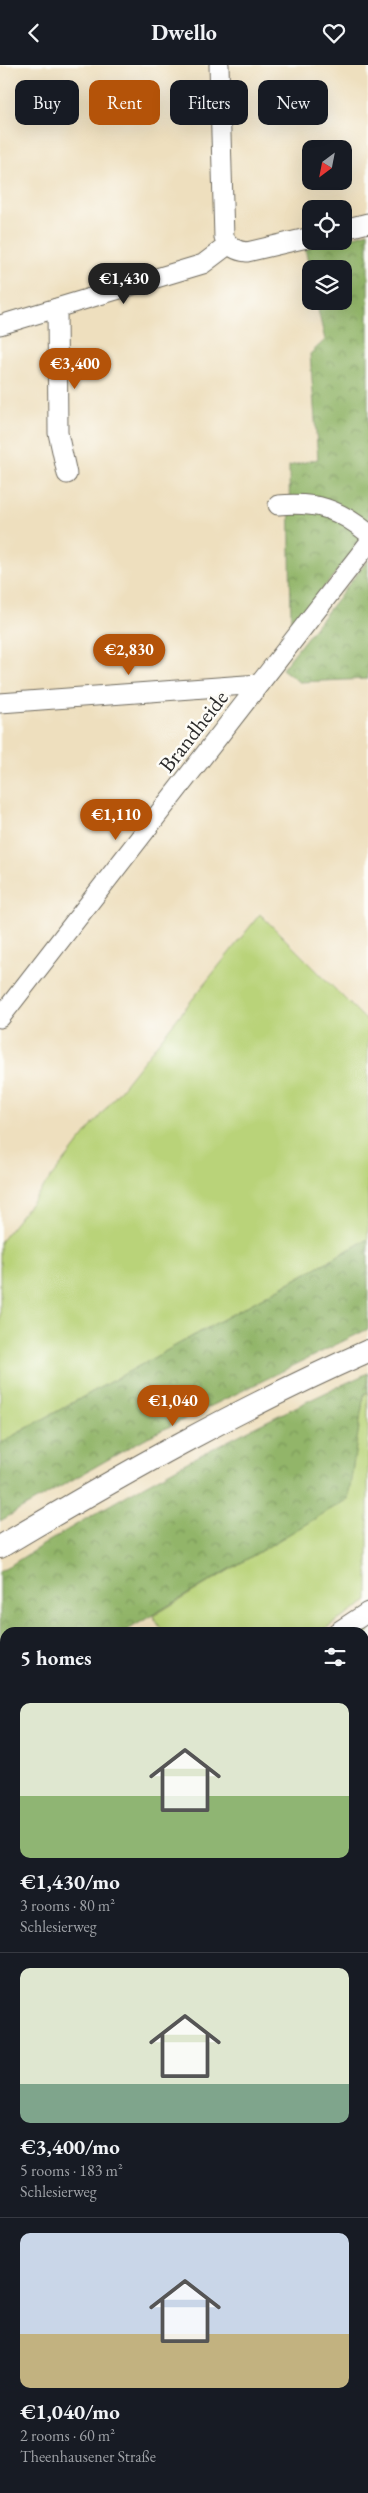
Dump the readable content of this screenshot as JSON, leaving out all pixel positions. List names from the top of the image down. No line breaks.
{"streets":{"street":["Brandheide"]},"north":"bottom left","page":{"header":"Dwello","chip":["Buy","Rent","Filters","New"],"price":["€1,430","€3,400","€2,830","€1,110","€1,040"],"heading":"5 homes","list":[{"name":"€1,430/mo","note":"3 rooms · 80 m² · Schlesierweg"},{"name":"€3,400/mo","note":"5 rooms · 183 m² · Schlesierweg"},{"name":"€1,040/mo","note":"2 rooms · 60 m² · Theenhausener Straße"}]}}
